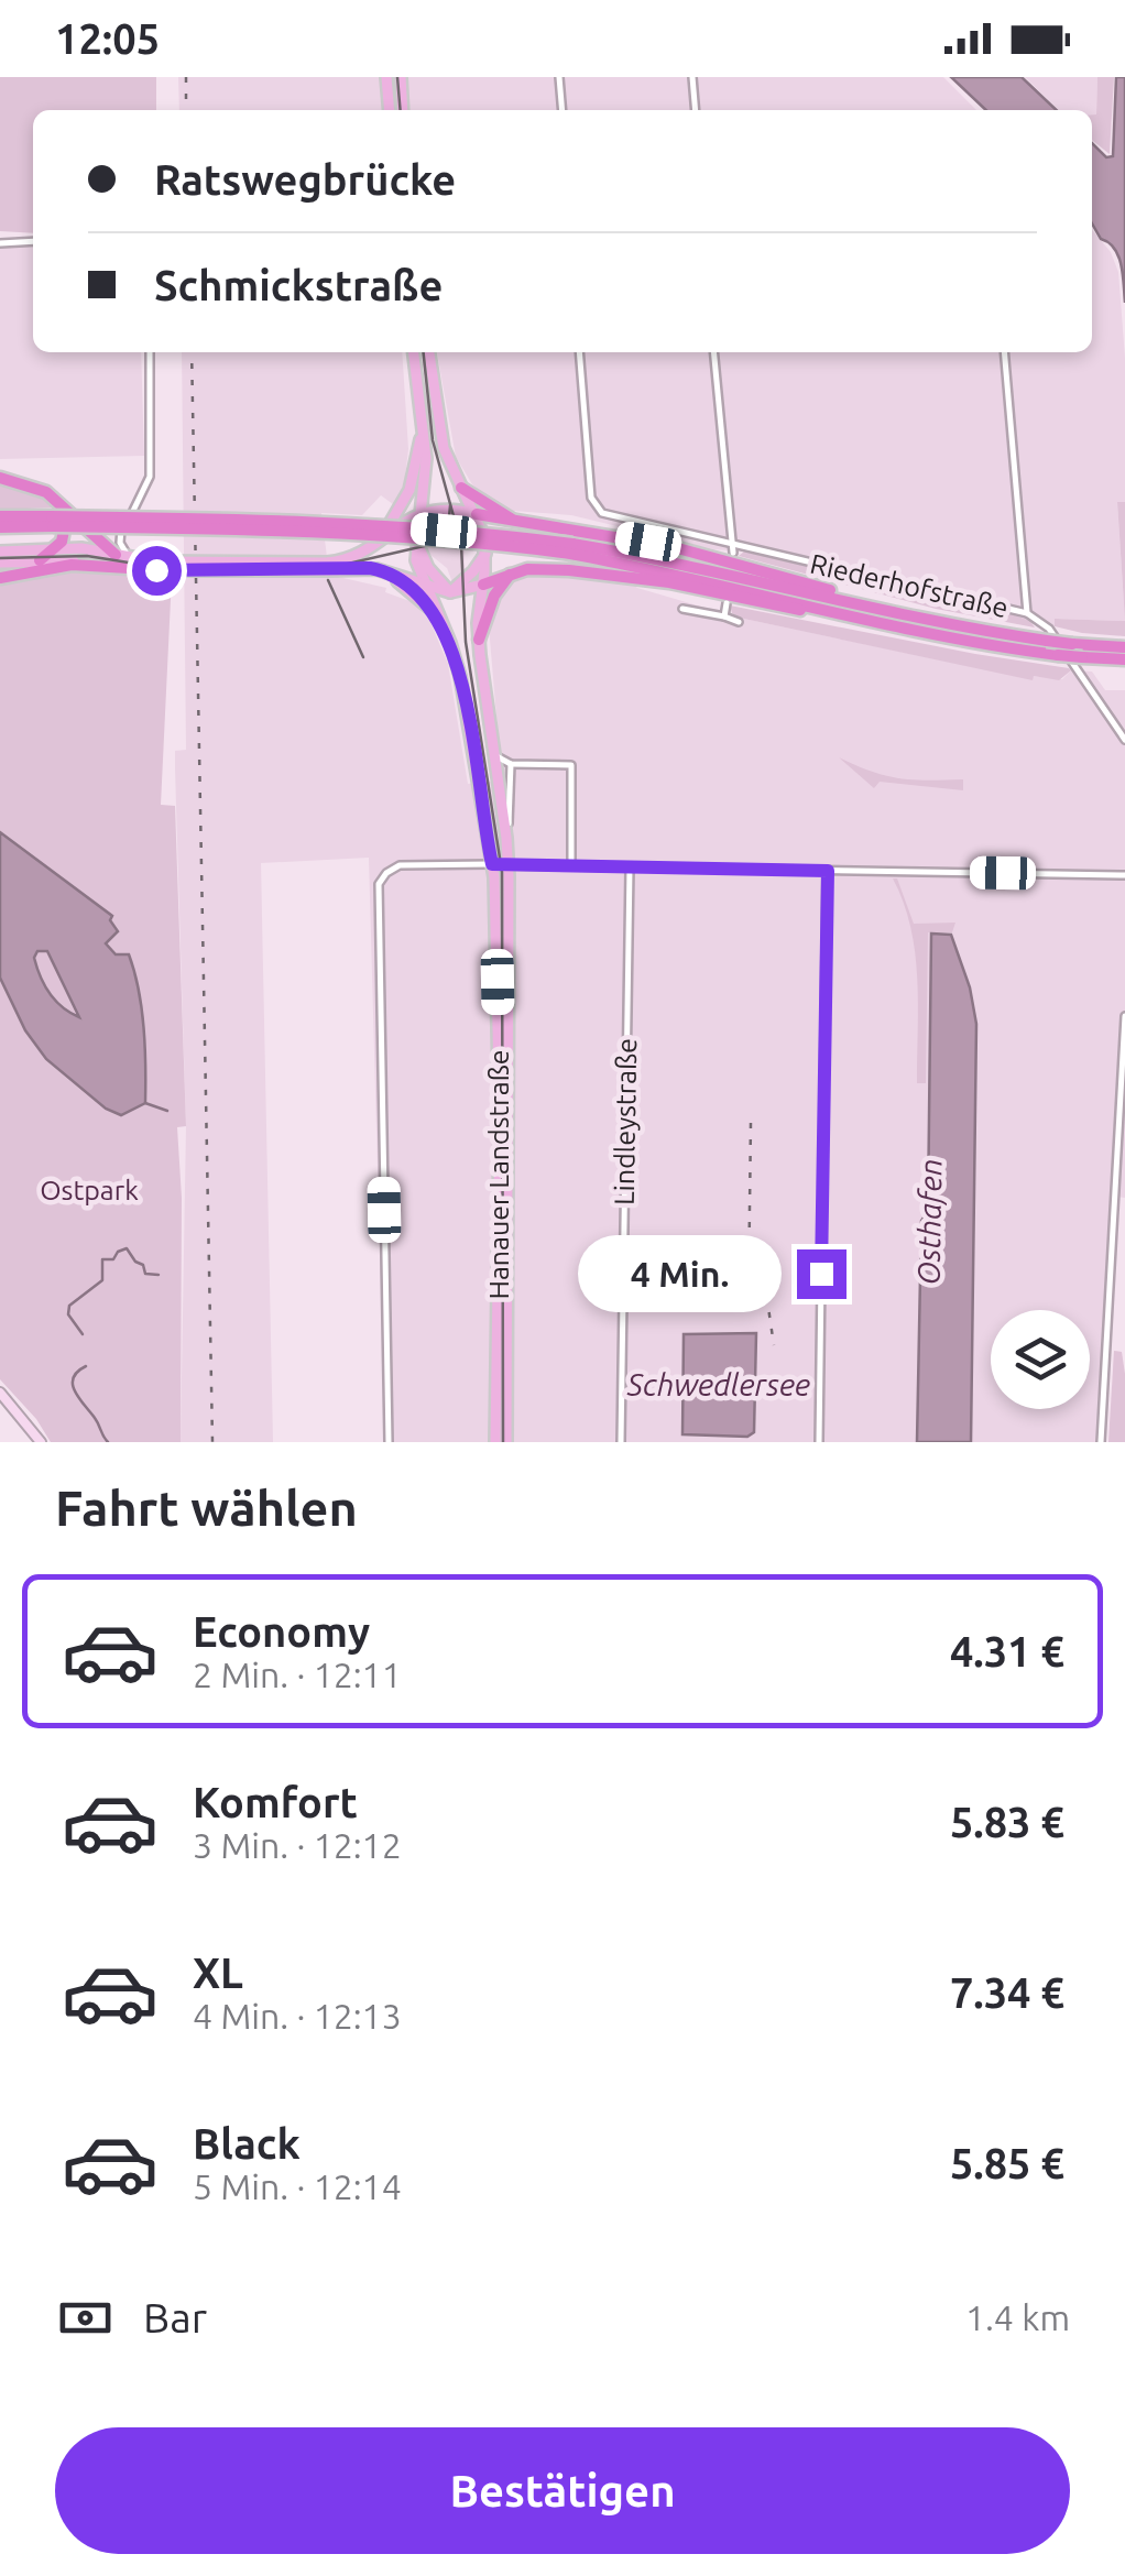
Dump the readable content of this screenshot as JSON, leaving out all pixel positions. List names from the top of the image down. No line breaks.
{"streets":{"main road":["Hanauer Landstraße"],"street":["Riederhofstraße","Lindleystraße"]},"water":["Osthafen","Schwedlersee"],"parks":["Ostpark"],"page":{"status":"12:05","banner":["Ratswegbrücke","Schmickstraße"],"bubble":"4 Min.","heading":"Fahrt wählen","list":[{"name":"Economy","note":"2 Min. · 12:11","value":"4.31 €"},{"name":"Komfort","note":"3 Min. · 12:12","value":"5.83 €"},{"name":"XL","note":"4 Min. · 12:13","value":"7.34 €"},{"name":"Black","note":"5 Min. · 12:14","value":"5.85 €"}],"pay":["Bar","1.4 km"],"buttons":"Bestätigen"}}
